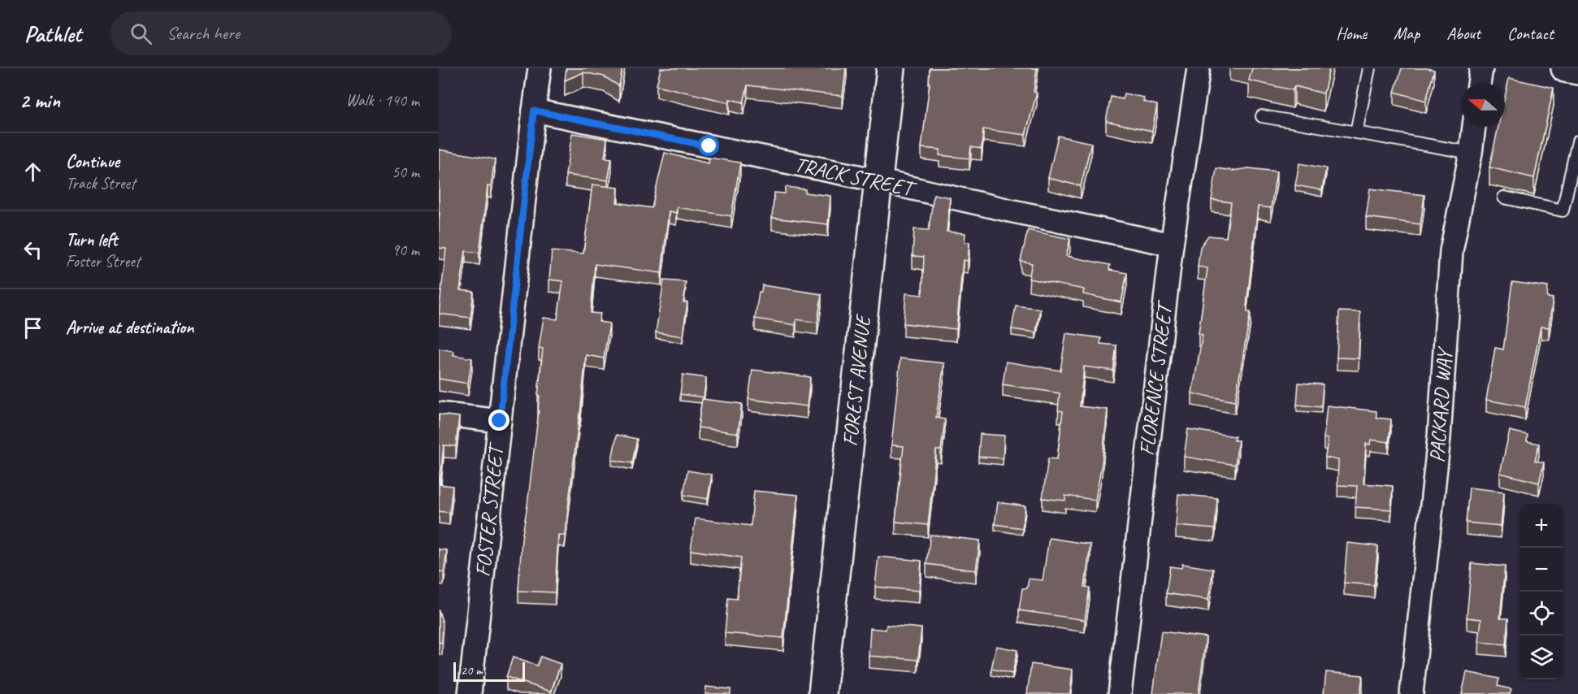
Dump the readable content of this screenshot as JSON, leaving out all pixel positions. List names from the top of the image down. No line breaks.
{"streets":{"street":["TRACK STREET","FLORENCE STREET","FOREST AVENUE","PACKARD WAY","FOSTER STREET"]},"crossings":[["TRACK STREET","FLORENCE STREET"],["TRACK STREET","FOREST AVENUE"],["TRACK STREET","FOSTER STREET"]],"scale_bar":"20 m","north":"left","page":{"header":"Pathlet","search":"Search here","nav":["Home","Map","About","Contact"],"heading":["2 min","Walk · 140 m"],"list":[["Continue","Track Street","50 m"],["Turn left","Foster Street","90 m"],"Arrive at destination"],"map_buttons":["+","−"],"scale":"20 m"}}
